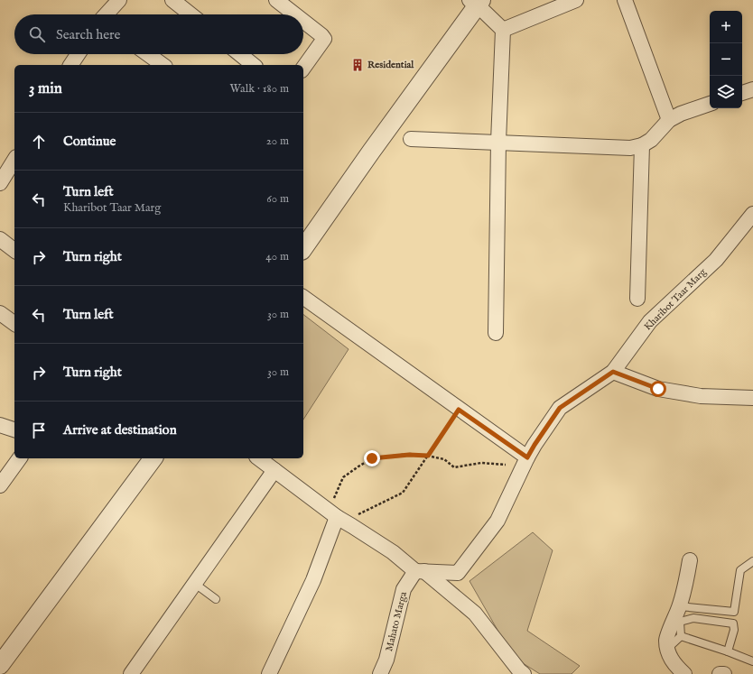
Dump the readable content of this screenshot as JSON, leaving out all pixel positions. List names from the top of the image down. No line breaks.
{"streets":{"street":["Kharibot Taar Marg","Mahato Marga"]},"crossings":[["Kharibot Taar Marg","Mahato Marga"]],"places":{"building":["Residential"]},"page":{"map_buttons":["+","−"],"search":"Search here","heading":["3 min","Walk · 180 m"],"list":[["Continue","20 m"],["Turn left","Kharibot Taar Marg","60 m"],["Turn right","40 m"],["Turn left","30 m"],["Turn right","30 m"],"Arrive at destination"]}}
